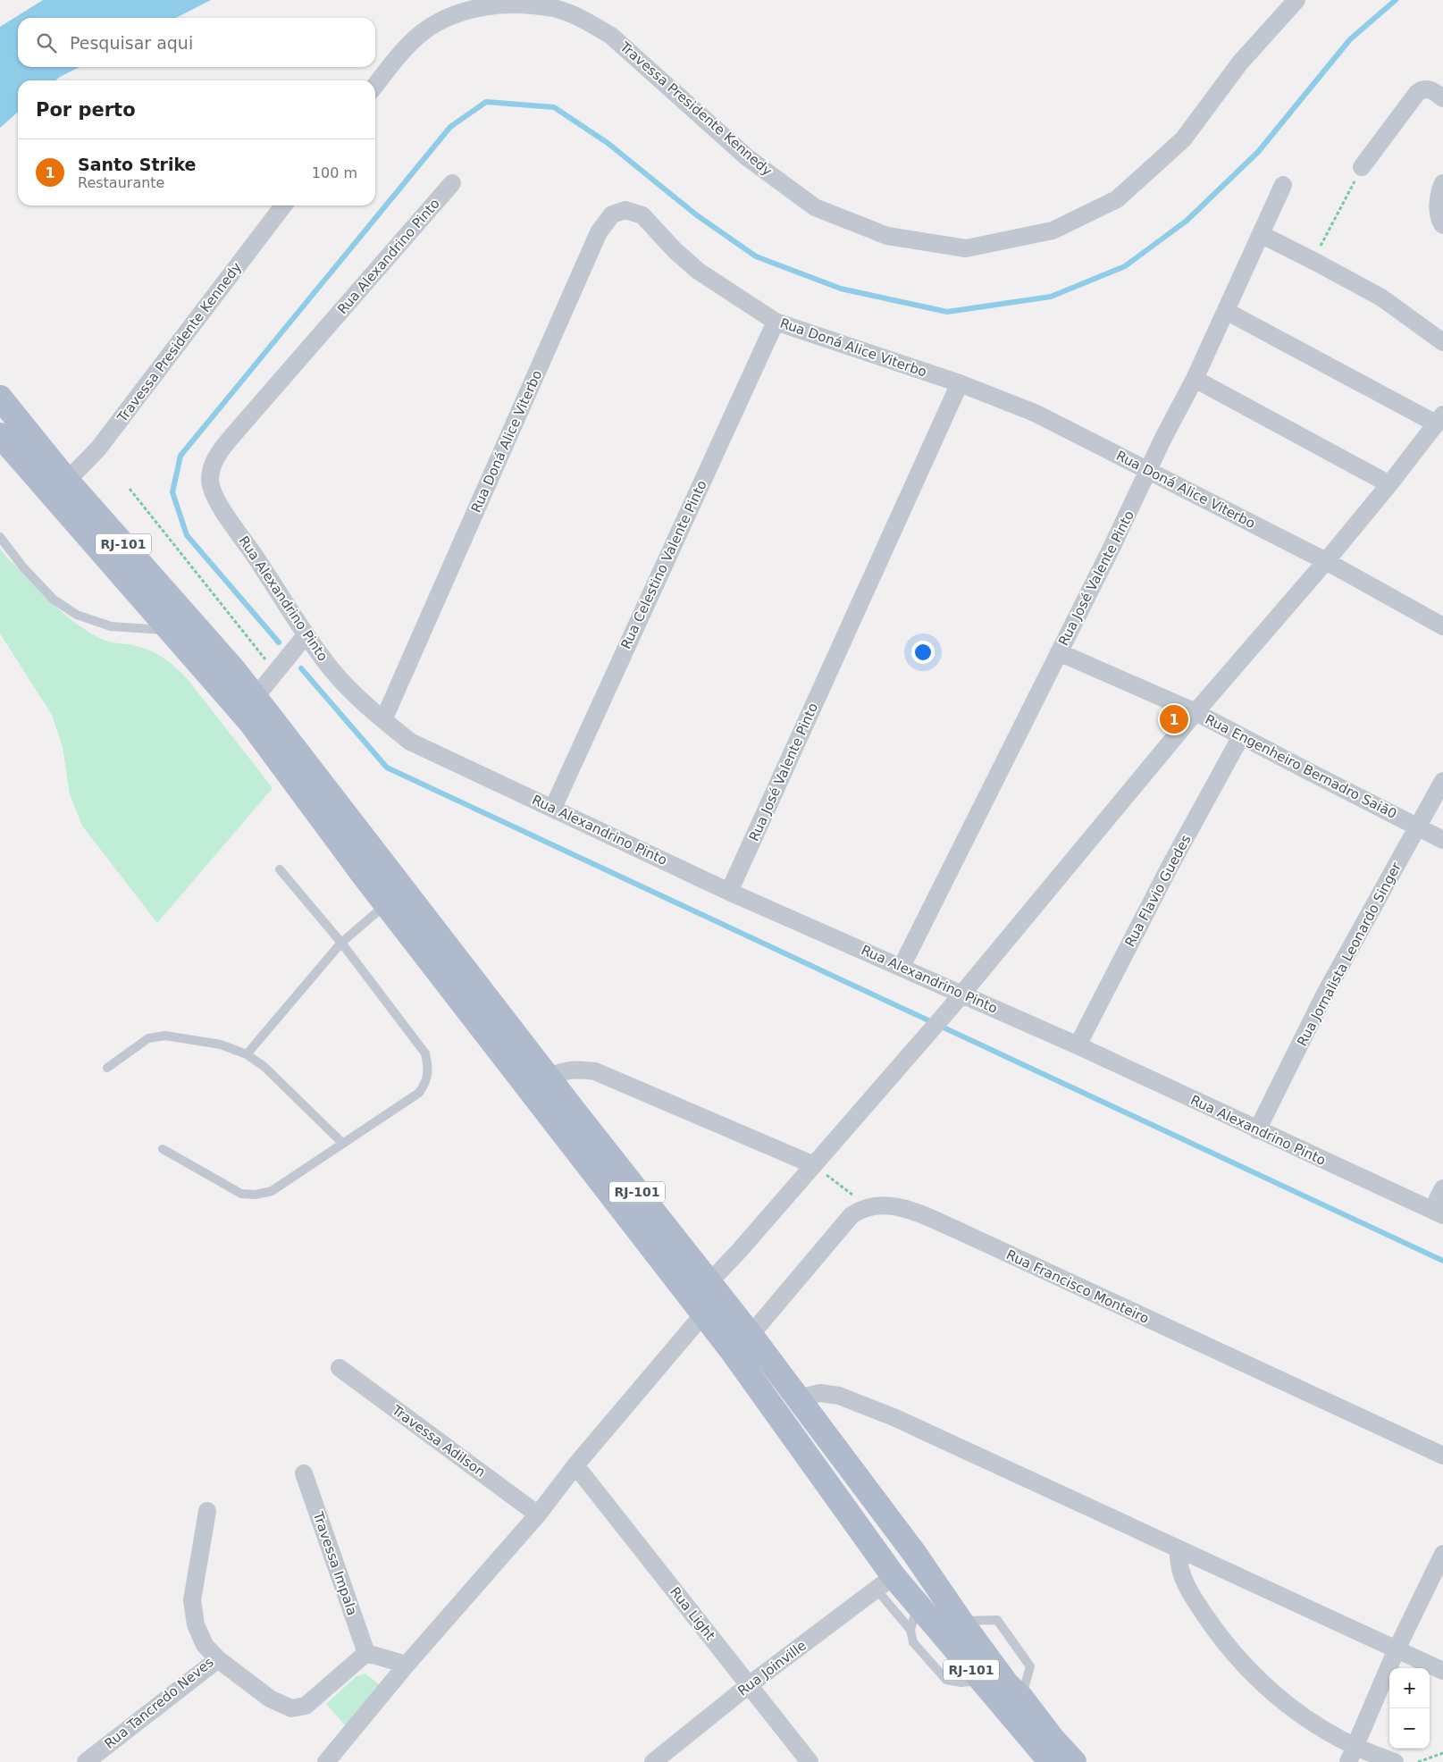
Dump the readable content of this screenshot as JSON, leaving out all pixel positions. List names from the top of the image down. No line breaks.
{"streets":{"main road":["RJ-101"],"street":["Travessa Presidente Kennedy","Rua Alexandrino Pinto","Rua Doná Alice Viterbo","Rua Celestino Valente Pinto","Rua José Valente Pinto","Rua Engenheiro Bernadro Saiā0","Rua Flavio Guedes","Rua Jornalista Leonardo Singer","Rua Francisco Monteiro","Travessa Adilson","Travessa Impala","Rua Light","Rua Joinville","Rua Tancredo Neves"]},"crossings":[["Travessa Presidente Kennedy","RJ-101"],["Rua Alexandrino Pinto","Rua Doná Alice Viterbo"],["Rua Alexandrino Pinto","Rua Celestino Valente Pinto"],["Rua Alexandrino Pinto","Rua José Valente Pinto"],["Rua Alexandrino Pinto","Rua Flavio Guedes"],["Rua Alexandrino Pinto","Rua Jornalista Leonardo Singer"],["Rua Doná Alice Viterbo","Rua Celestino Valente Pinto"],["Rua Doná Alice Viterbo","Rua José Valente Pinto"],["RJ-101","Rua Francisco Monteiro"],["RJ-101","Rua Joinville"],["Rua José Valente Pinto","Rua Engenheiro Bernadro Saiā0"],["Rua Engenheiro Bernadro Saiā0","Rua Flavio Guedes"],["Rua Engenheiro Bernadro Saiā0","Rua Jornalista Leonardo Singer"],["Rua Light","Rua Joinville"]],"page":{"search":"Pesquisar aqui","heading":"Por perto","list":[{"mark":"1","name":"Santo Strike","note":"Restaurante","value":"100 m"}],"pins":"1","map_buttons":["+","−"]}}
